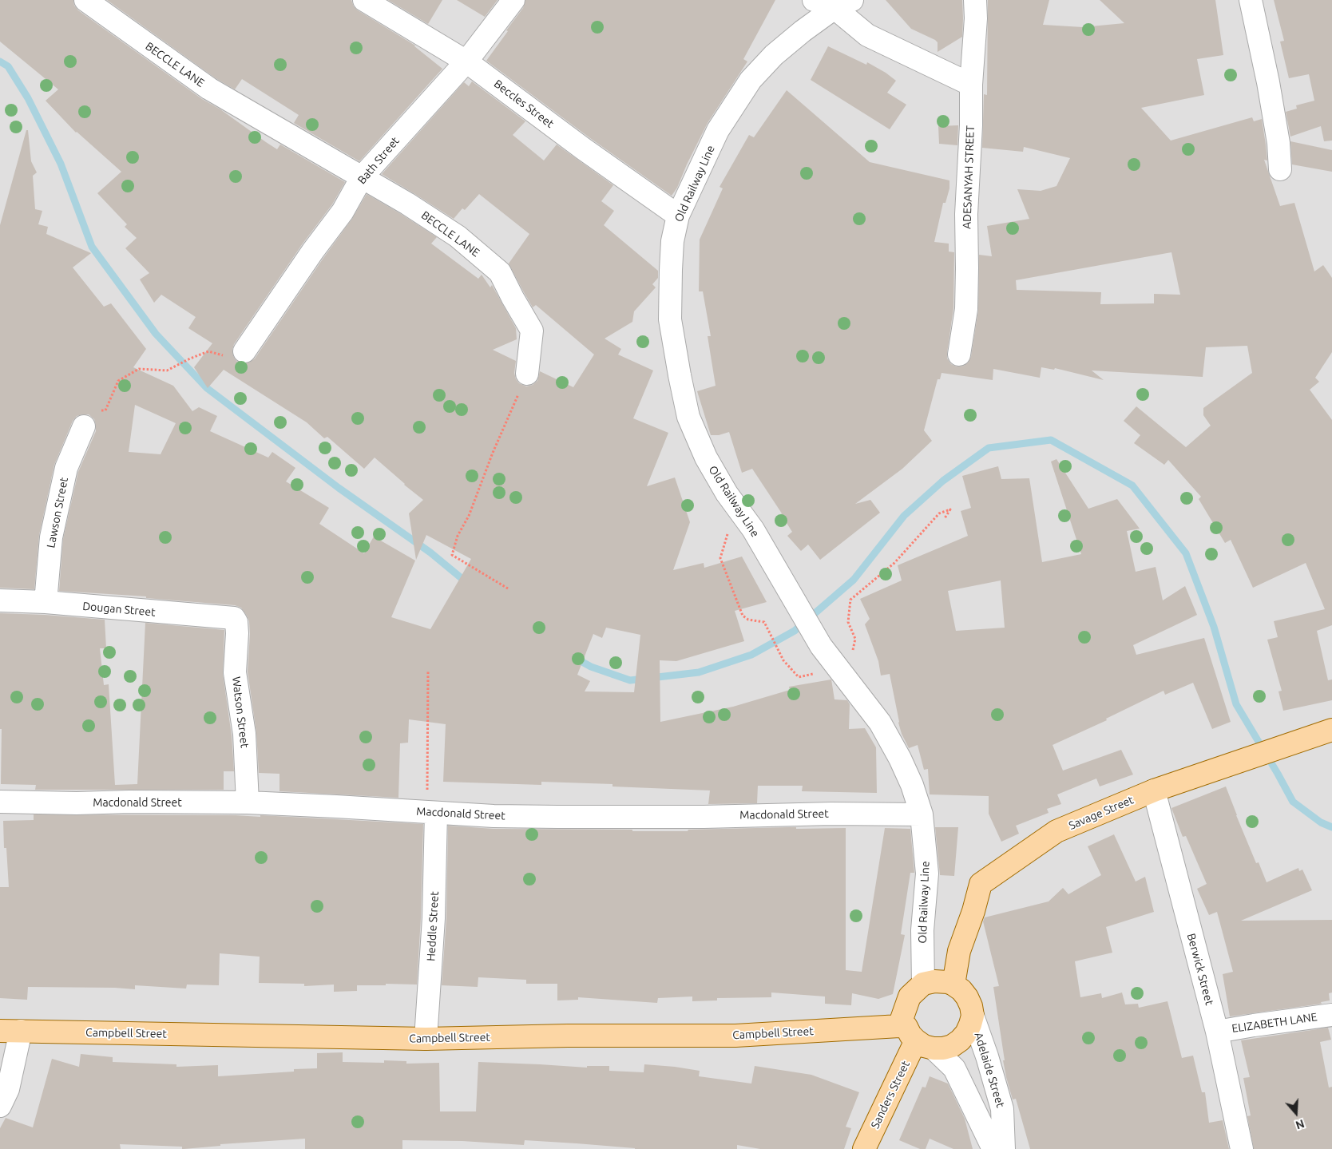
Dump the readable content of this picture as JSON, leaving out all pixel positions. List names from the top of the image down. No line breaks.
{"streets":{"main road":["Savage Street","Campbell Street","Sanders Street"],"street":["BECCLE LANE","Beccles Street","Bath Street","ADESANYAH STREET","Old Railway Line","Lawson Street","Dougan Street","Watson Street","Macdonald Street","Heddle Street","Berwick Street","ELIZABETH LANE","Adelaide Street"]},"crossings":[["BECCLE LANE","Bath Street"],["Beccles Street","Bath Street"],["Beccles Street","Old Railway Line"],["Old Railway Line","Macdonald Street"],["Old Railway Line","Savage Street"],["Old Railway Line","Campbell Street"],["Old Railway Line","Adelaide Street"],["Old Railway Line","Sanders Street"],["Lawson Street","Dougan Street"],["Dougan Street","Watson Street"],["Watson Street","Macdonald Street"],["Macdonald Street","Heddle Street"],["Savage Street","Berwick Street"],["Savage Street","Campbell Street"],["Savage Street","Adelaide Street"],["Savage Street","Sanders Street"],["Heddle Street","Campbell Street"],["Berwick Street","ELIZABETH LANE"],["Campbell Street","Adelaide Street"],["Campbell Street","Sanders Street"],["Adelaide Street","Sanders Street"]],"north":"bottom"}
